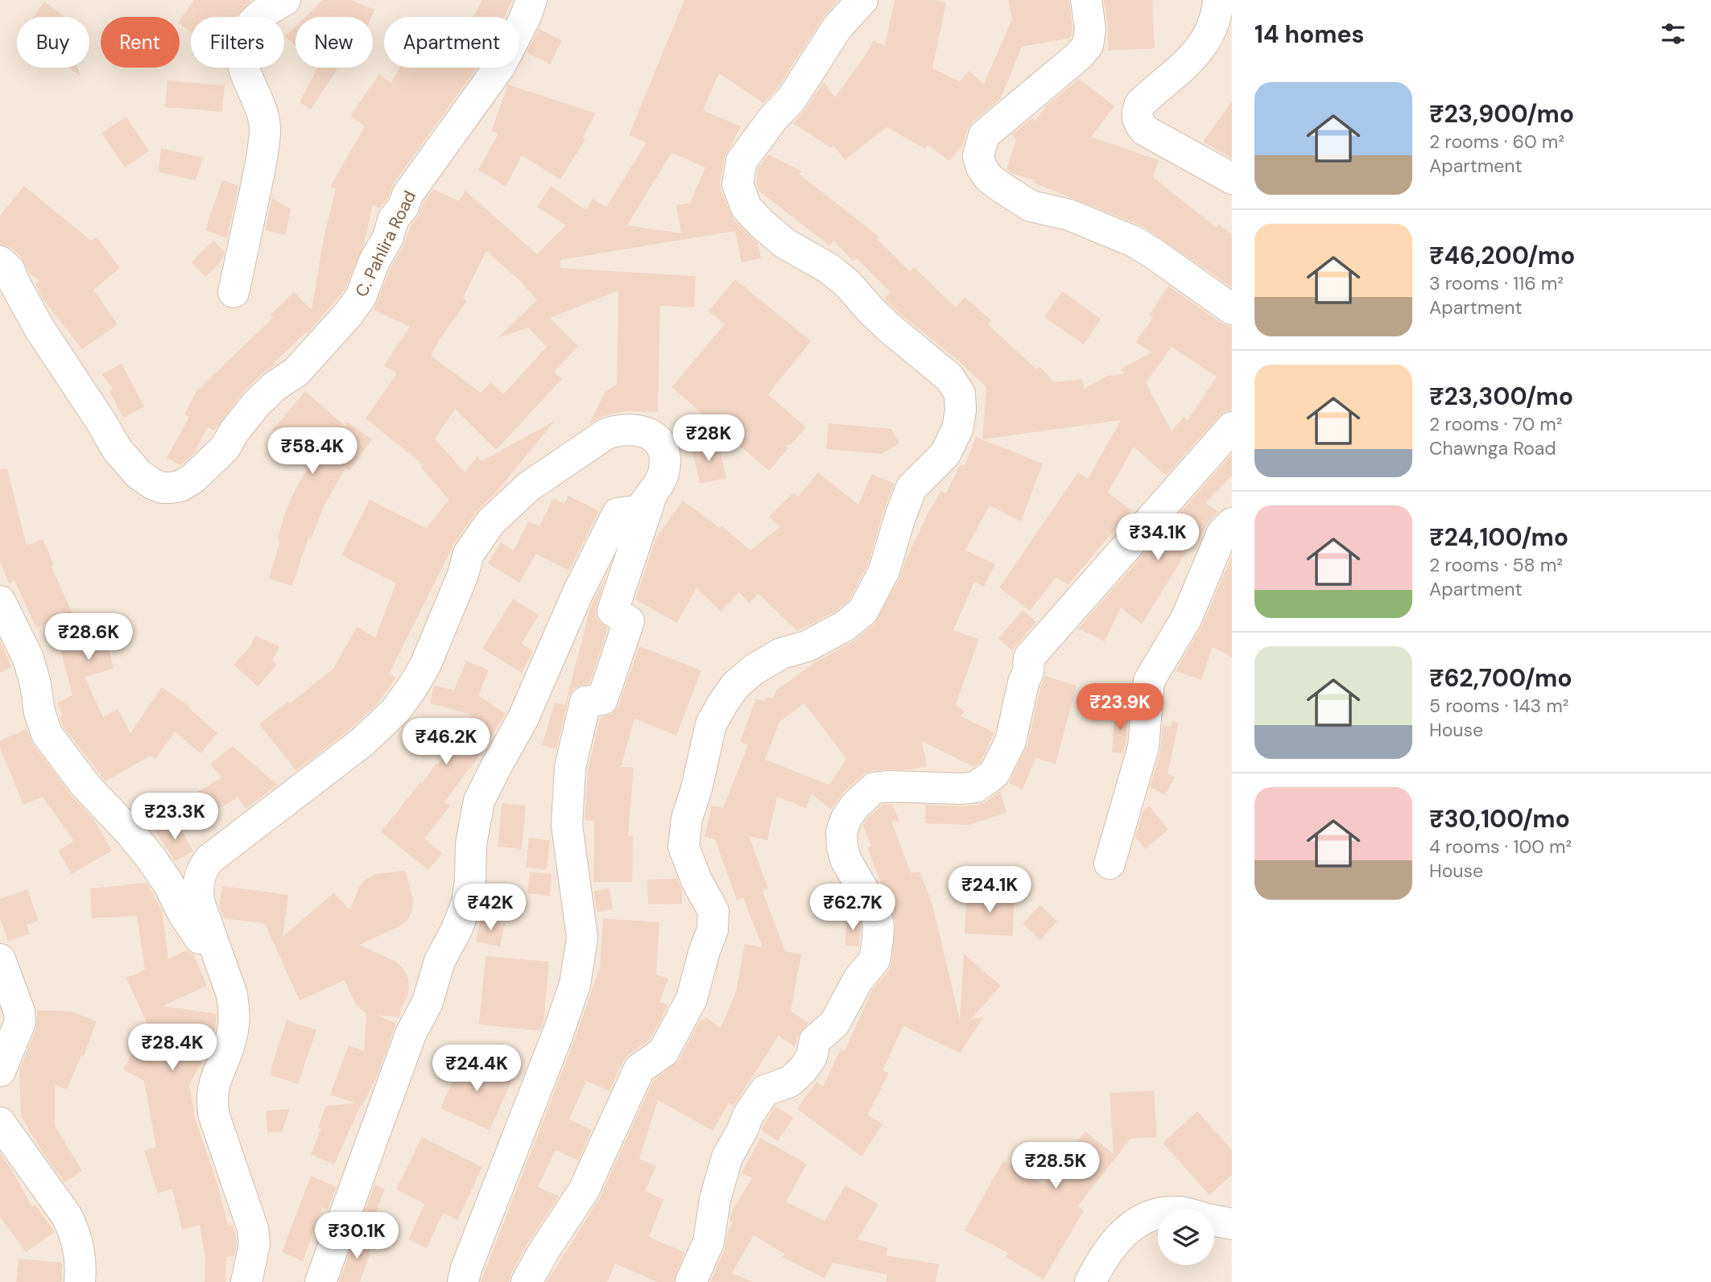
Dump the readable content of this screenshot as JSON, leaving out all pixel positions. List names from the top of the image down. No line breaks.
{"streets":{"street":["C. Pahlira Road"]},"page":{"heading":"14 homes","chip":["Buy","Rent","Filters","New","Apartment"],"list":[{"name":"₹23,900/mo","note":"2 rooms · 60 m² · Apartment"},{"name":"₹46,200/mo","note":"3 rooms · 116 m² · Apartment"},{"name":"₹23,300/mo","note":"2 rooms · 70 m² · Chawnga Road"},{"name":"₹24,100/mo","note":"2 rooms · 58 m² · Apartment"},{"name":"₹62,700/mo","note":"5 rooms · 143 m² · House"},{"name":"₹30,100/mo","note":"4 rooms · 100 m² · House"}],"price":["₹28K","₹58.4K","₹34.1K","₹28.6K","₹23.9K","₹46.2K","₹23.3K","₹24.1K","₹42K","₹62.7K","₹28.4K","₹24.4K","₹28.5K","₹30.1K"]}}
